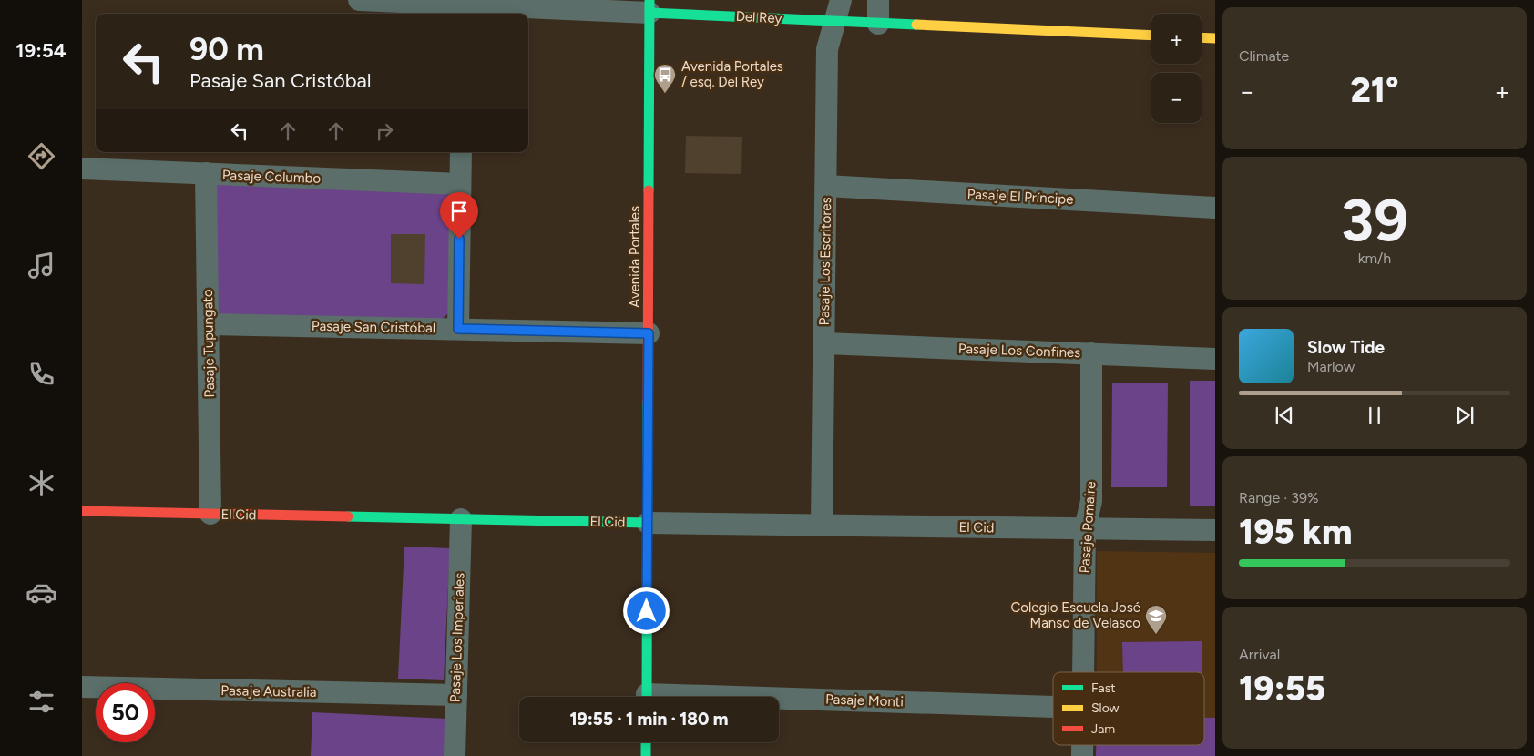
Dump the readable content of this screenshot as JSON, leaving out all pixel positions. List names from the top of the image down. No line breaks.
{"streets":{"street":["Del Rey","Pasaje Columbo","Pasaje El Príncipe","Avenida Portales","Pasaje Los Escritores","Pasaje San Cristóbal","Pasaje Tupungato","Pasaje Los Confines","El Cid","Pasaje Pomaire","Pasaje Los Imperiales","Pasaje Australia","Pasaje Monti"]},"crossings":[["Del Rey","Avenida Portales"],["Del Rey","Pasaje Los Escritores"],["Pasaje Columbo","Pasaje Tupungato"],["Pasaje El Príncipe","Pasaje Los Escritores"],["Avenida Portales","Pasaje San Cristóbal"],["Avenida Portales","El Cid"],["Pasaje Los Escritores","Pasaje Los Confines"],["Pasaje Los Escritores","El Cid"],["Pasaje San Cristóbal","Pasaje Tupungato"],["Pasaje Tupungato","El Cid"],["Pasaje Los Confines","Pasaje Pomaire"],["El Cid","Pasaje Pomaire"],["El Cid","Pasaje Los Imperiales"],["Pasaje Los Imperiales","Pasaje Australia"]],"places":{"bus stop":["Avenida Portales / esq. Del Rey"],"school or university":["Colegio Escuela José Manso de Velasco"]},"legend":["Fast","Slow","Jam"],"page":{"tabs":"19:54","tile":["Climate",["39","km/h"],["Range · 39%","195 km"],["Arrival","19:55"]],"map_buttons":["+","−"],"turn":["90 m","Pasaje San Cristóbal"],"heat":["−","21°","+"],"song":["Slow Tide","Marlow"],"limit":"50","trip":"19:55 · 1 min · 180 m"}}
